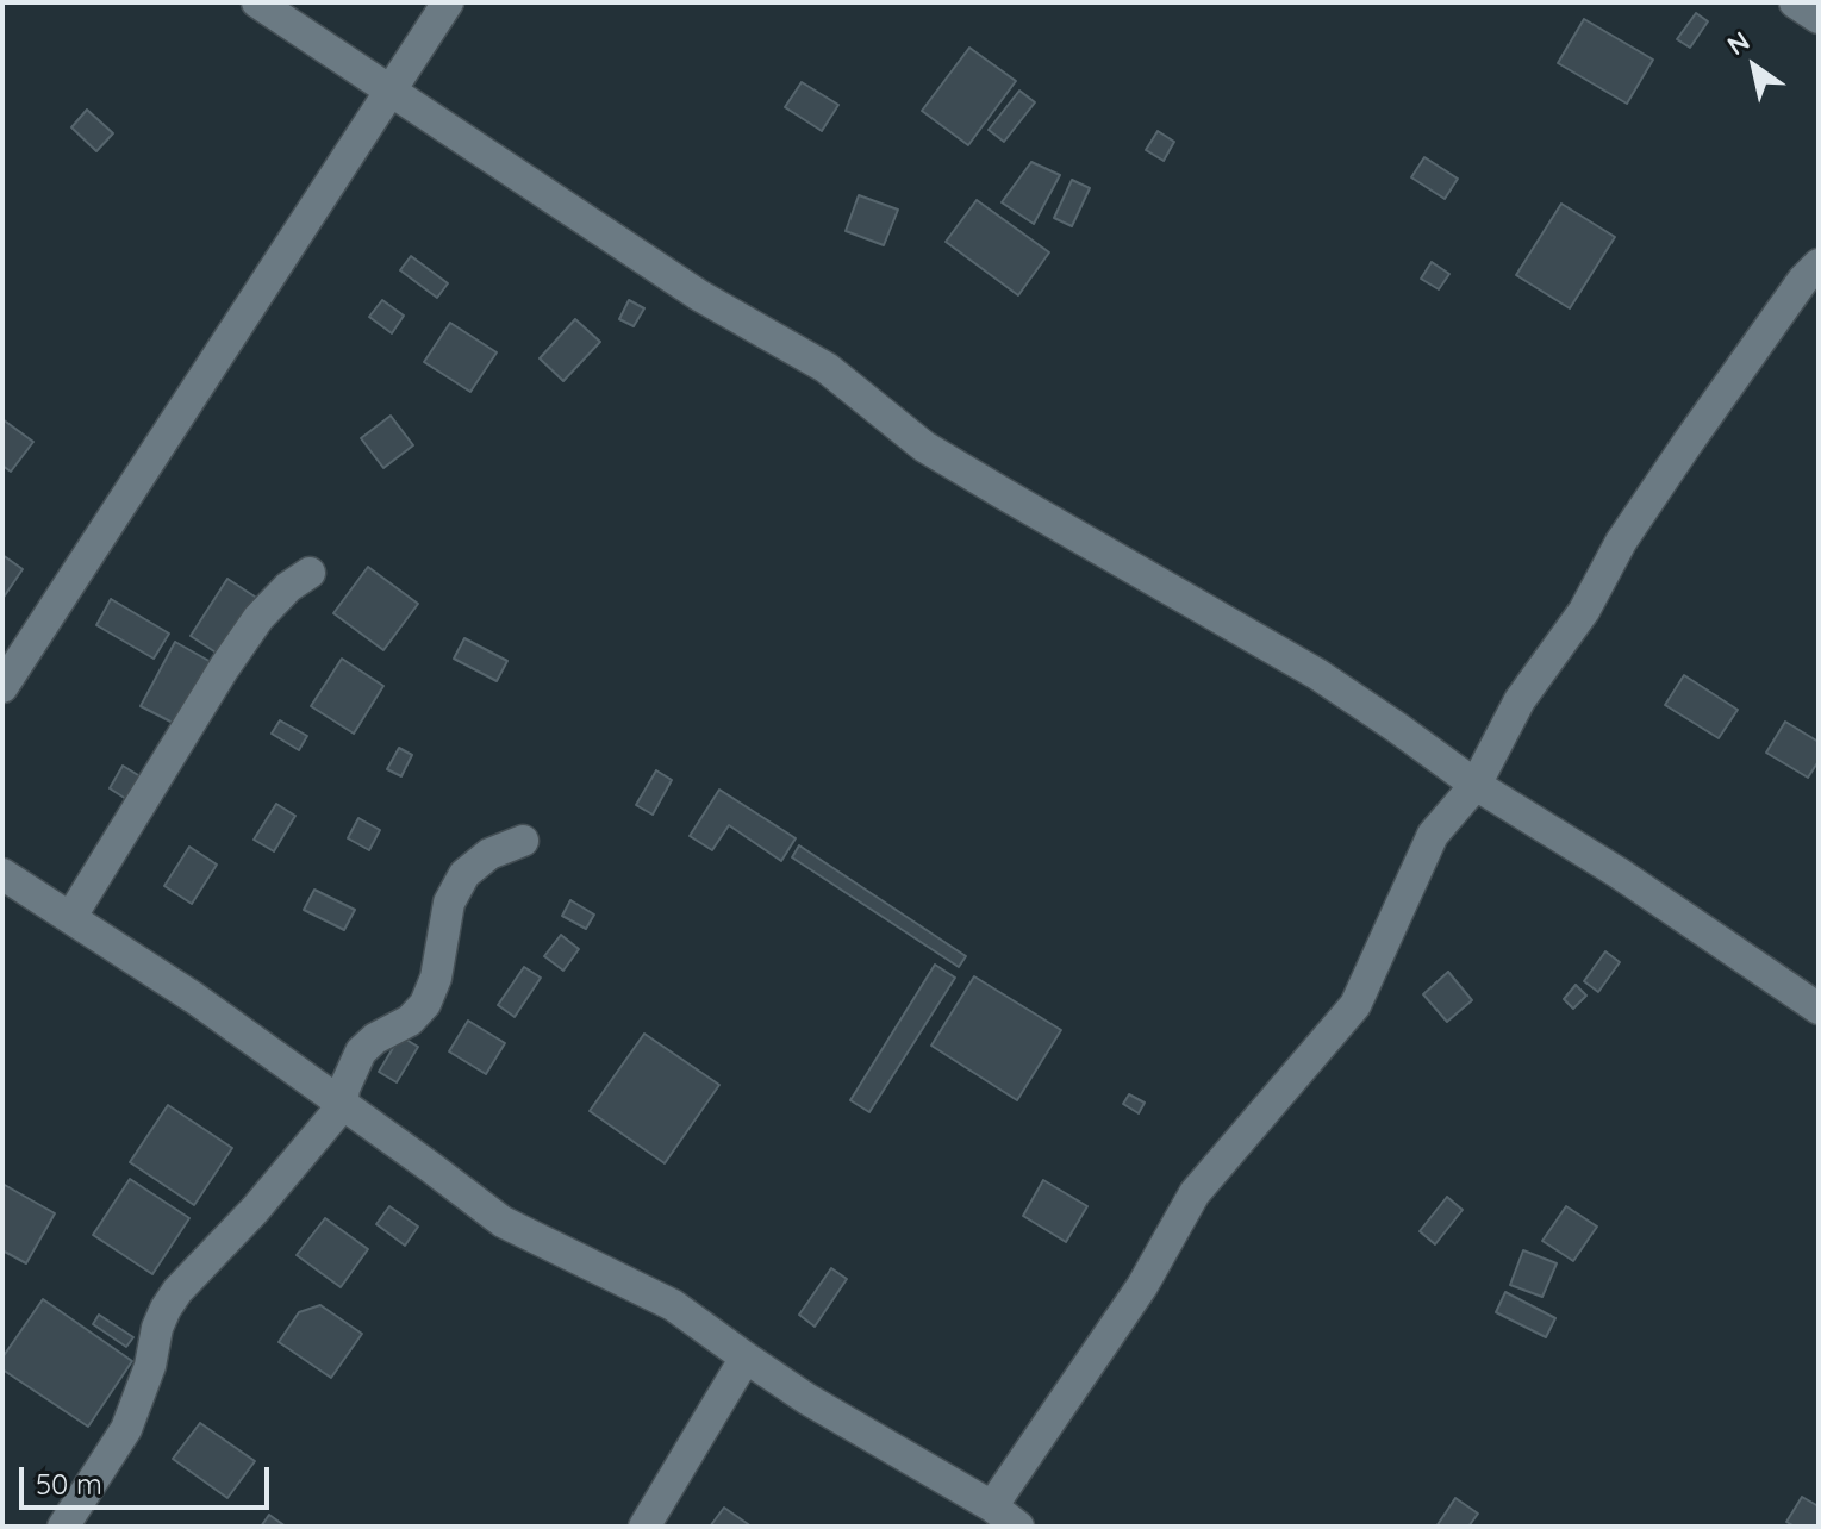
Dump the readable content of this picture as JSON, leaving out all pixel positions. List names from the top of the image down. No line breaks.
{"scale_bar":"50 m","north":"top left"}
